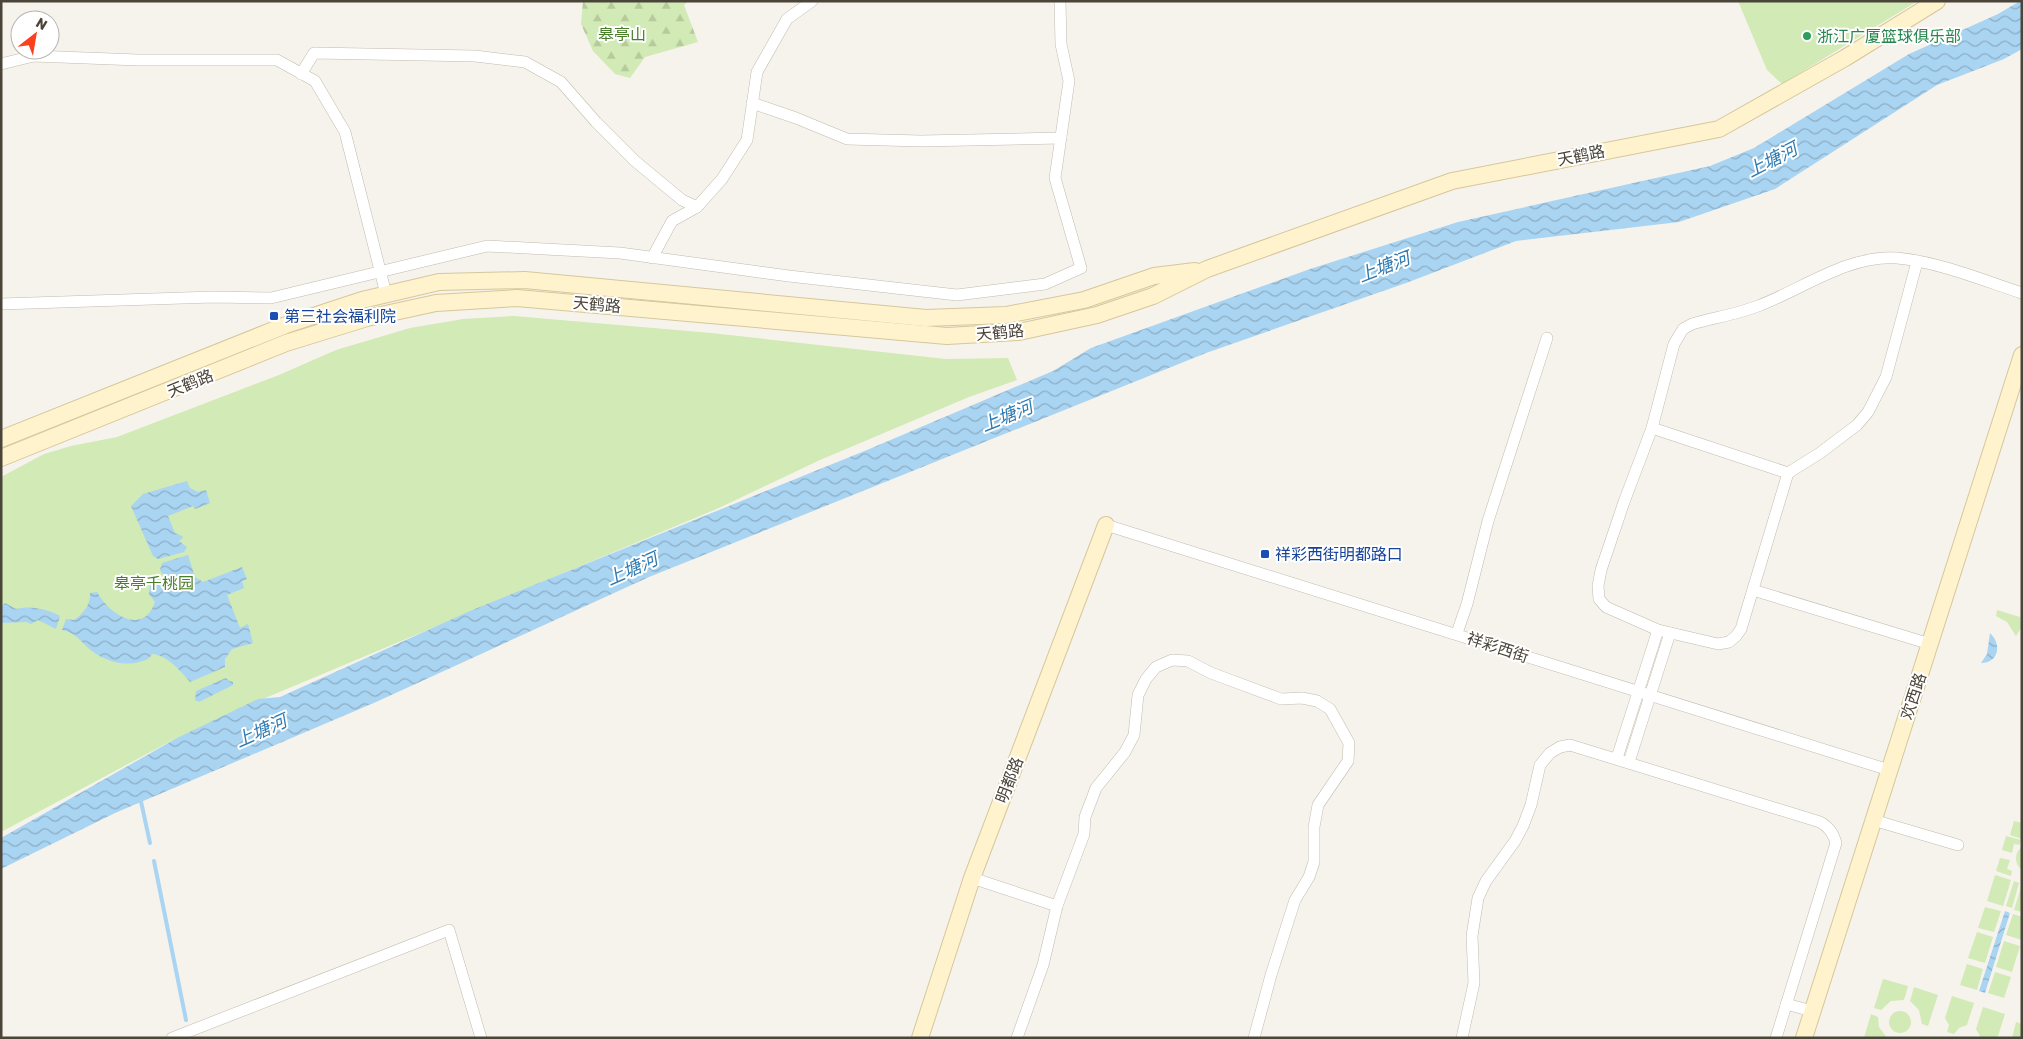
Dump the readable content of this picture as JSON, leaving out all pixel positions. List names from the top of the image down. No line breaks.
{"streets":{"main road":["天鹤路","欢西路","明都路"],"street":["祥彩西街"]},"crossings":[["祥彩西街","欢西路"],["祥彩西街","明都路"]],"water":["上塘河"],"parks":["皋亭山","皋亭千桃园"],"places":{"other":["浙江广厦篮球俱乐部"],"transit":["第三社会福利院","祥彩西街明都路口"]},"north":"top right"}
